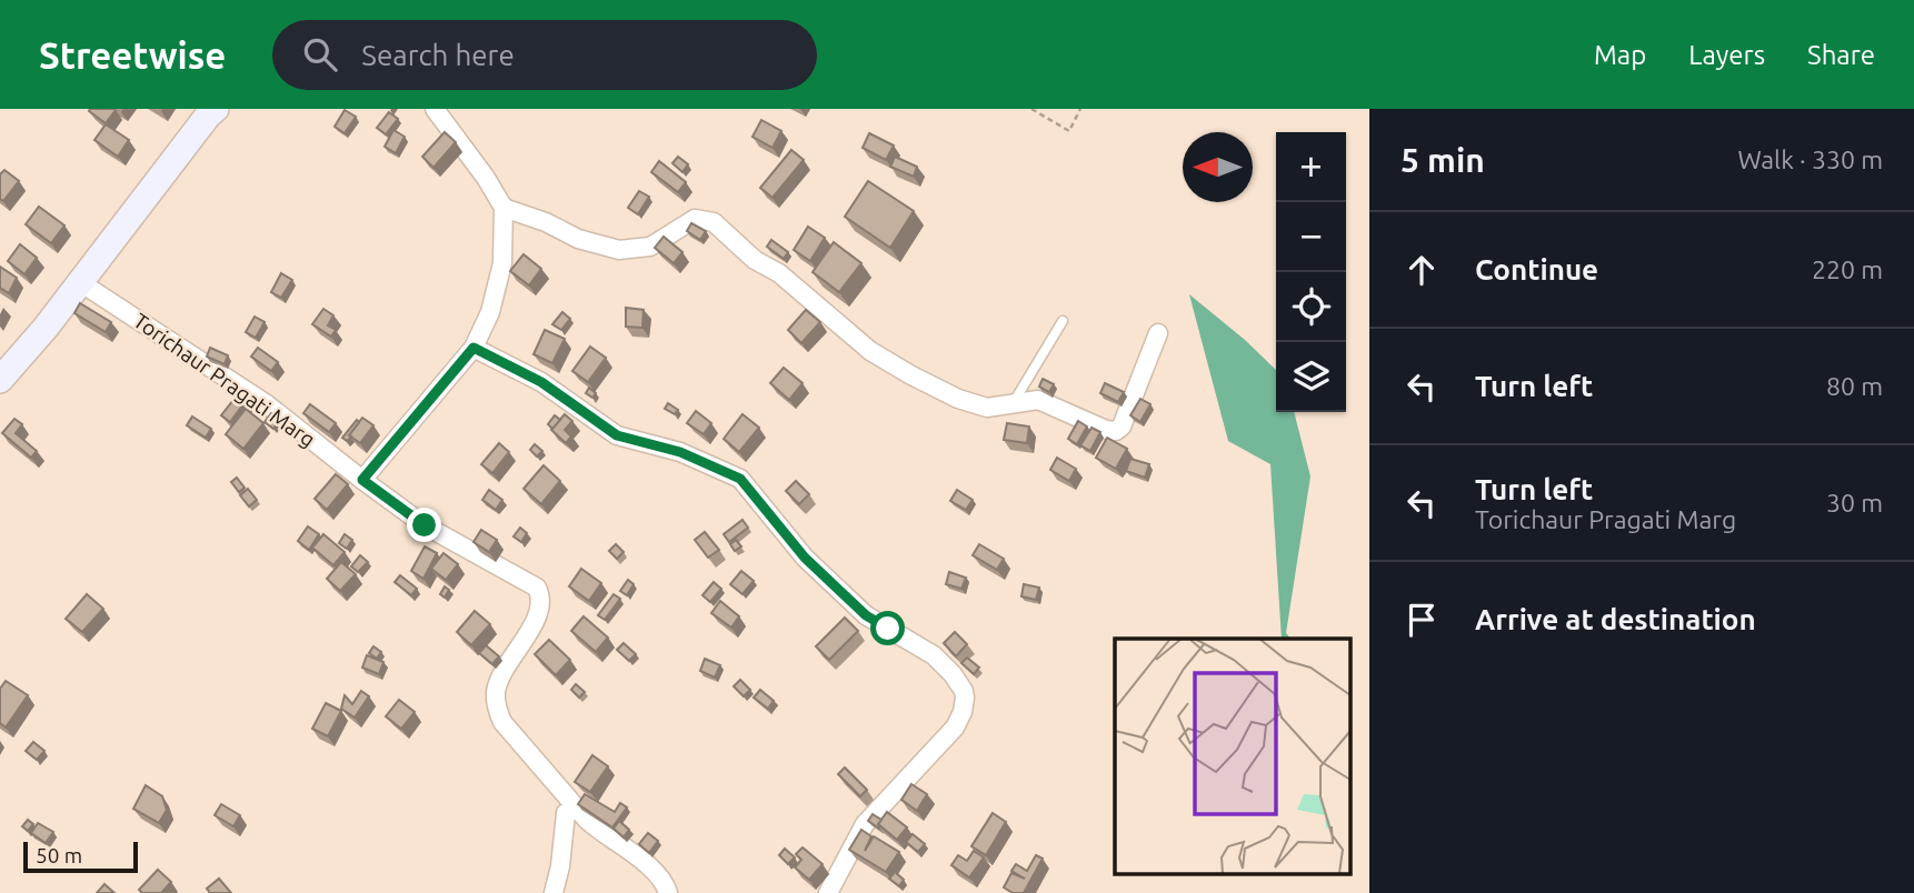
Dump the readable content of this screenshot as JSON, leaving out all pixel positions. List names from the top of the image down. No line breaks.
{"streets":{"street":["Torichaur Pragati Marg"]},"scale_bar":"50 m","north":"left","page":{"header":"Streetwise","search":"Search here","nav":["Map","Layers","Share"],"heading":["5 min","Walk · 330 m"],"map_buttons":["+","−"],"list":[["Continue","220 m"],["Turn left","80 m"],["Turn left","Torichaur Pragati Marg","30 m"],"Arrive at destination"],"scale":"50 m"}}
